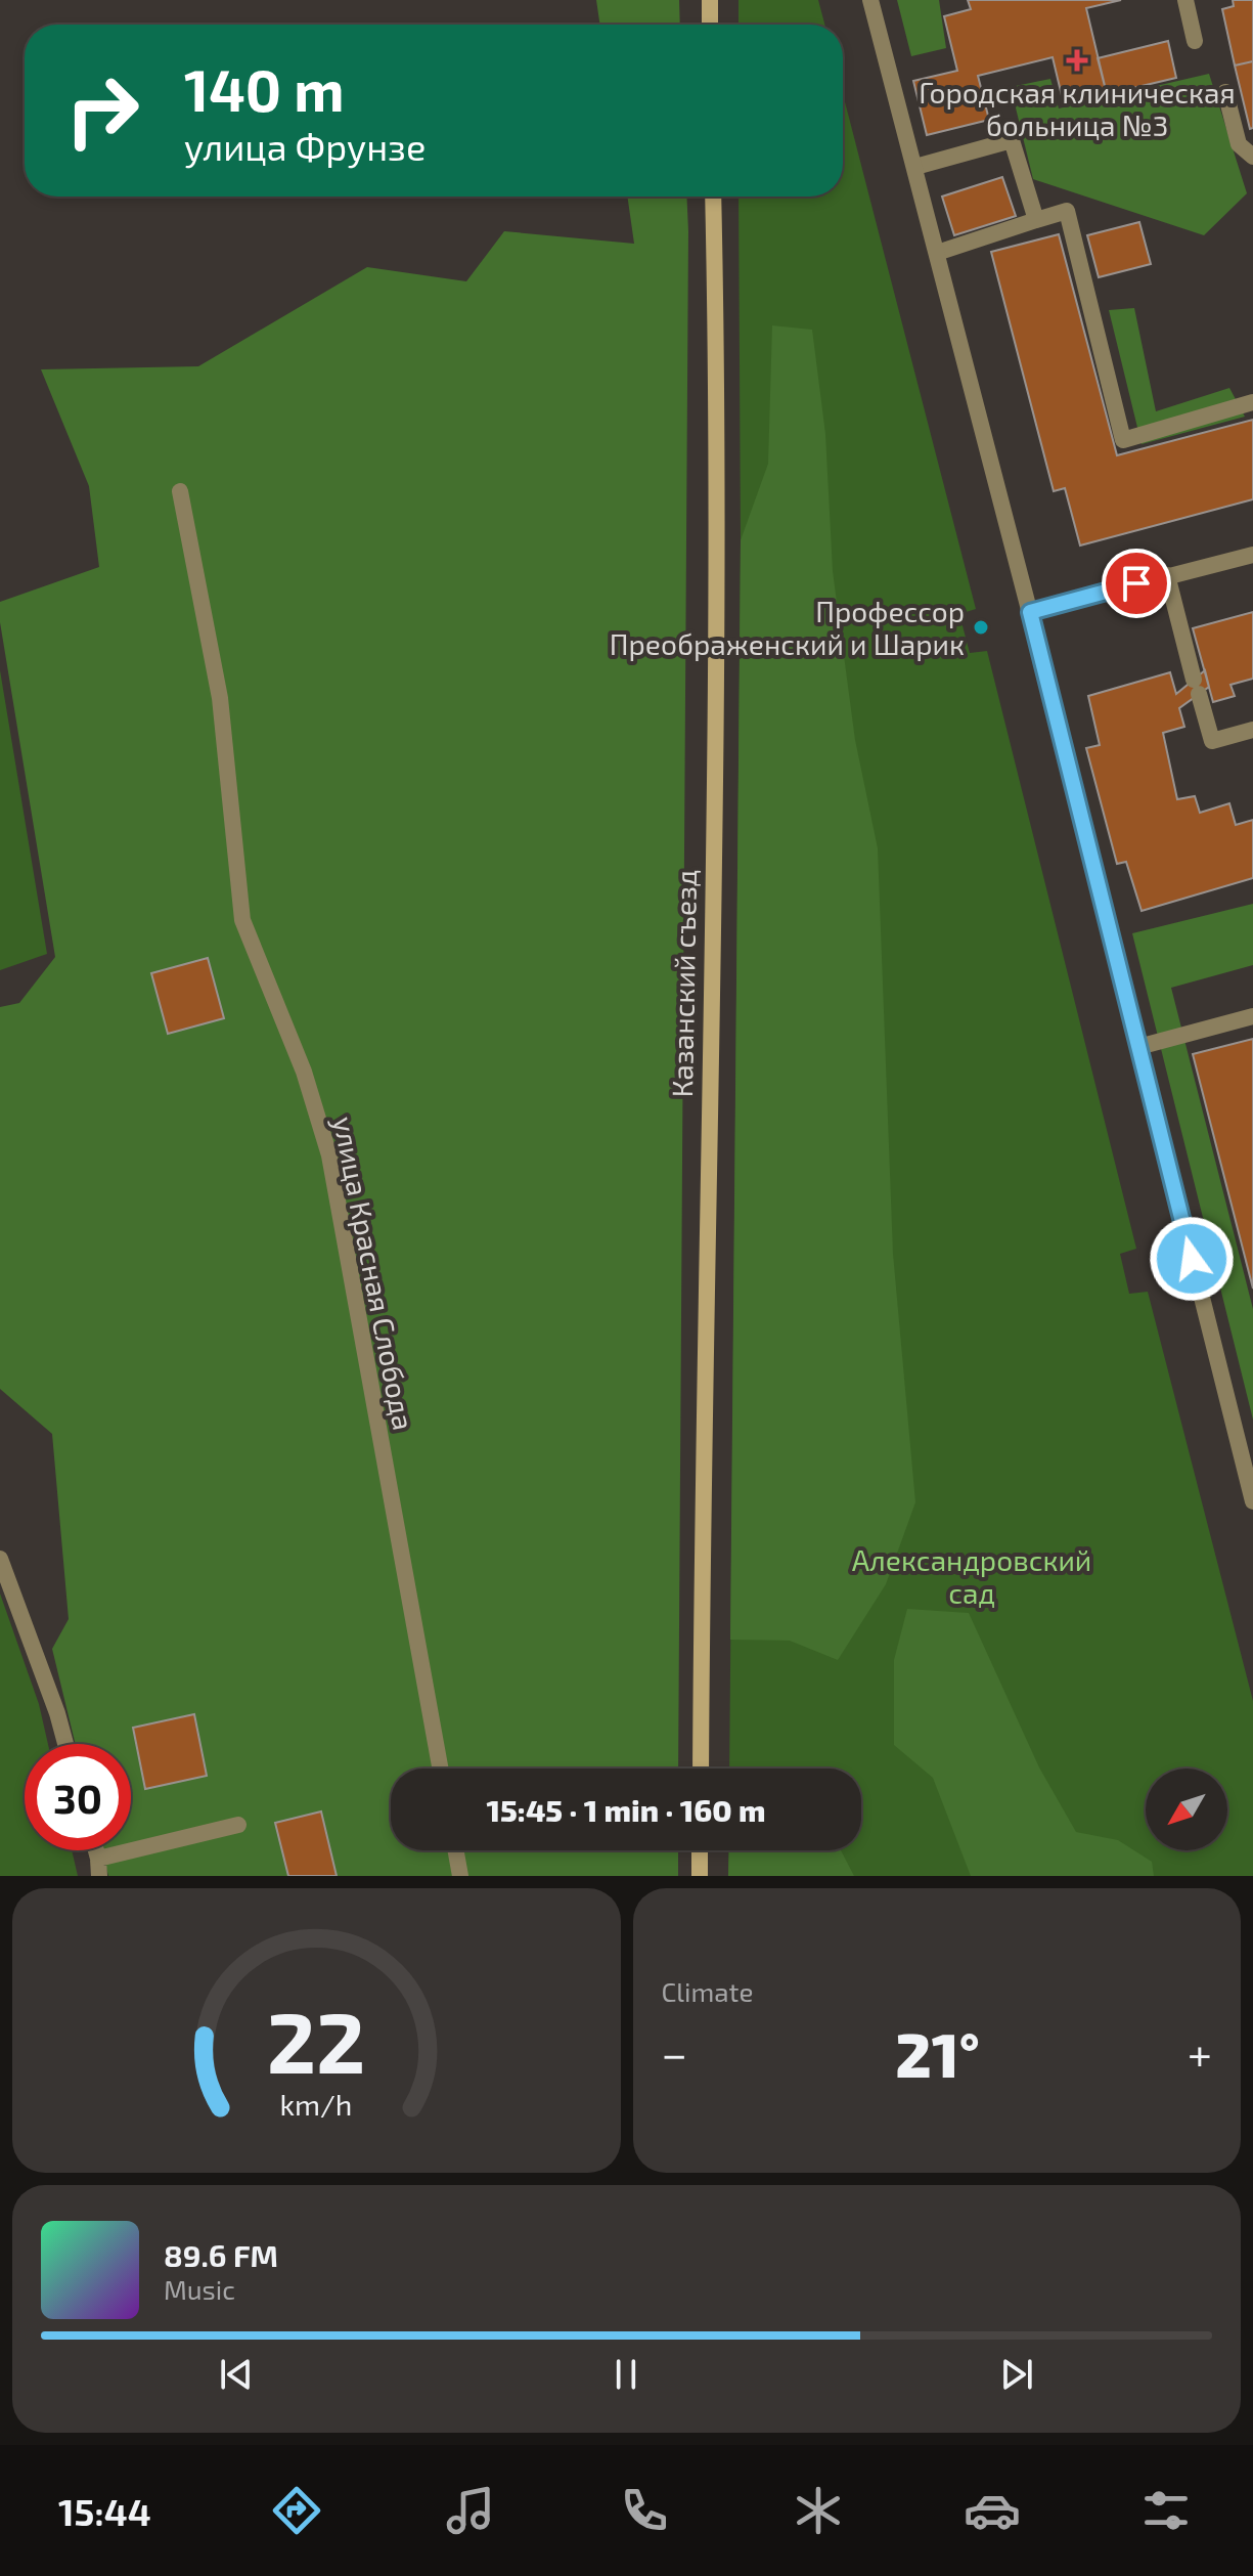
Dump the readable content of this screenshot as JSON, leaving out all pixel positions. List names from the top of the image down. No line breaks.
{"streets":{"main road":["Казанский съезд"],"street":["улица Красная Слобода"]},"parks":["Александровский сад"],"places":{"health":["Городская клиническая больница №3"],"other":["Профессор Преображенский и Шарик"]},"north":"bottom left","page":{"turn":["140 m","улица Фрунзе"],"limit":"30","trip":"15:45 · 1 min · 160 m","tile":"Climate","heat":["−","21°","+"],"song":["89.6 FM","Music"],"tabs":"15:44","gauge":["22","km/h"]}}
